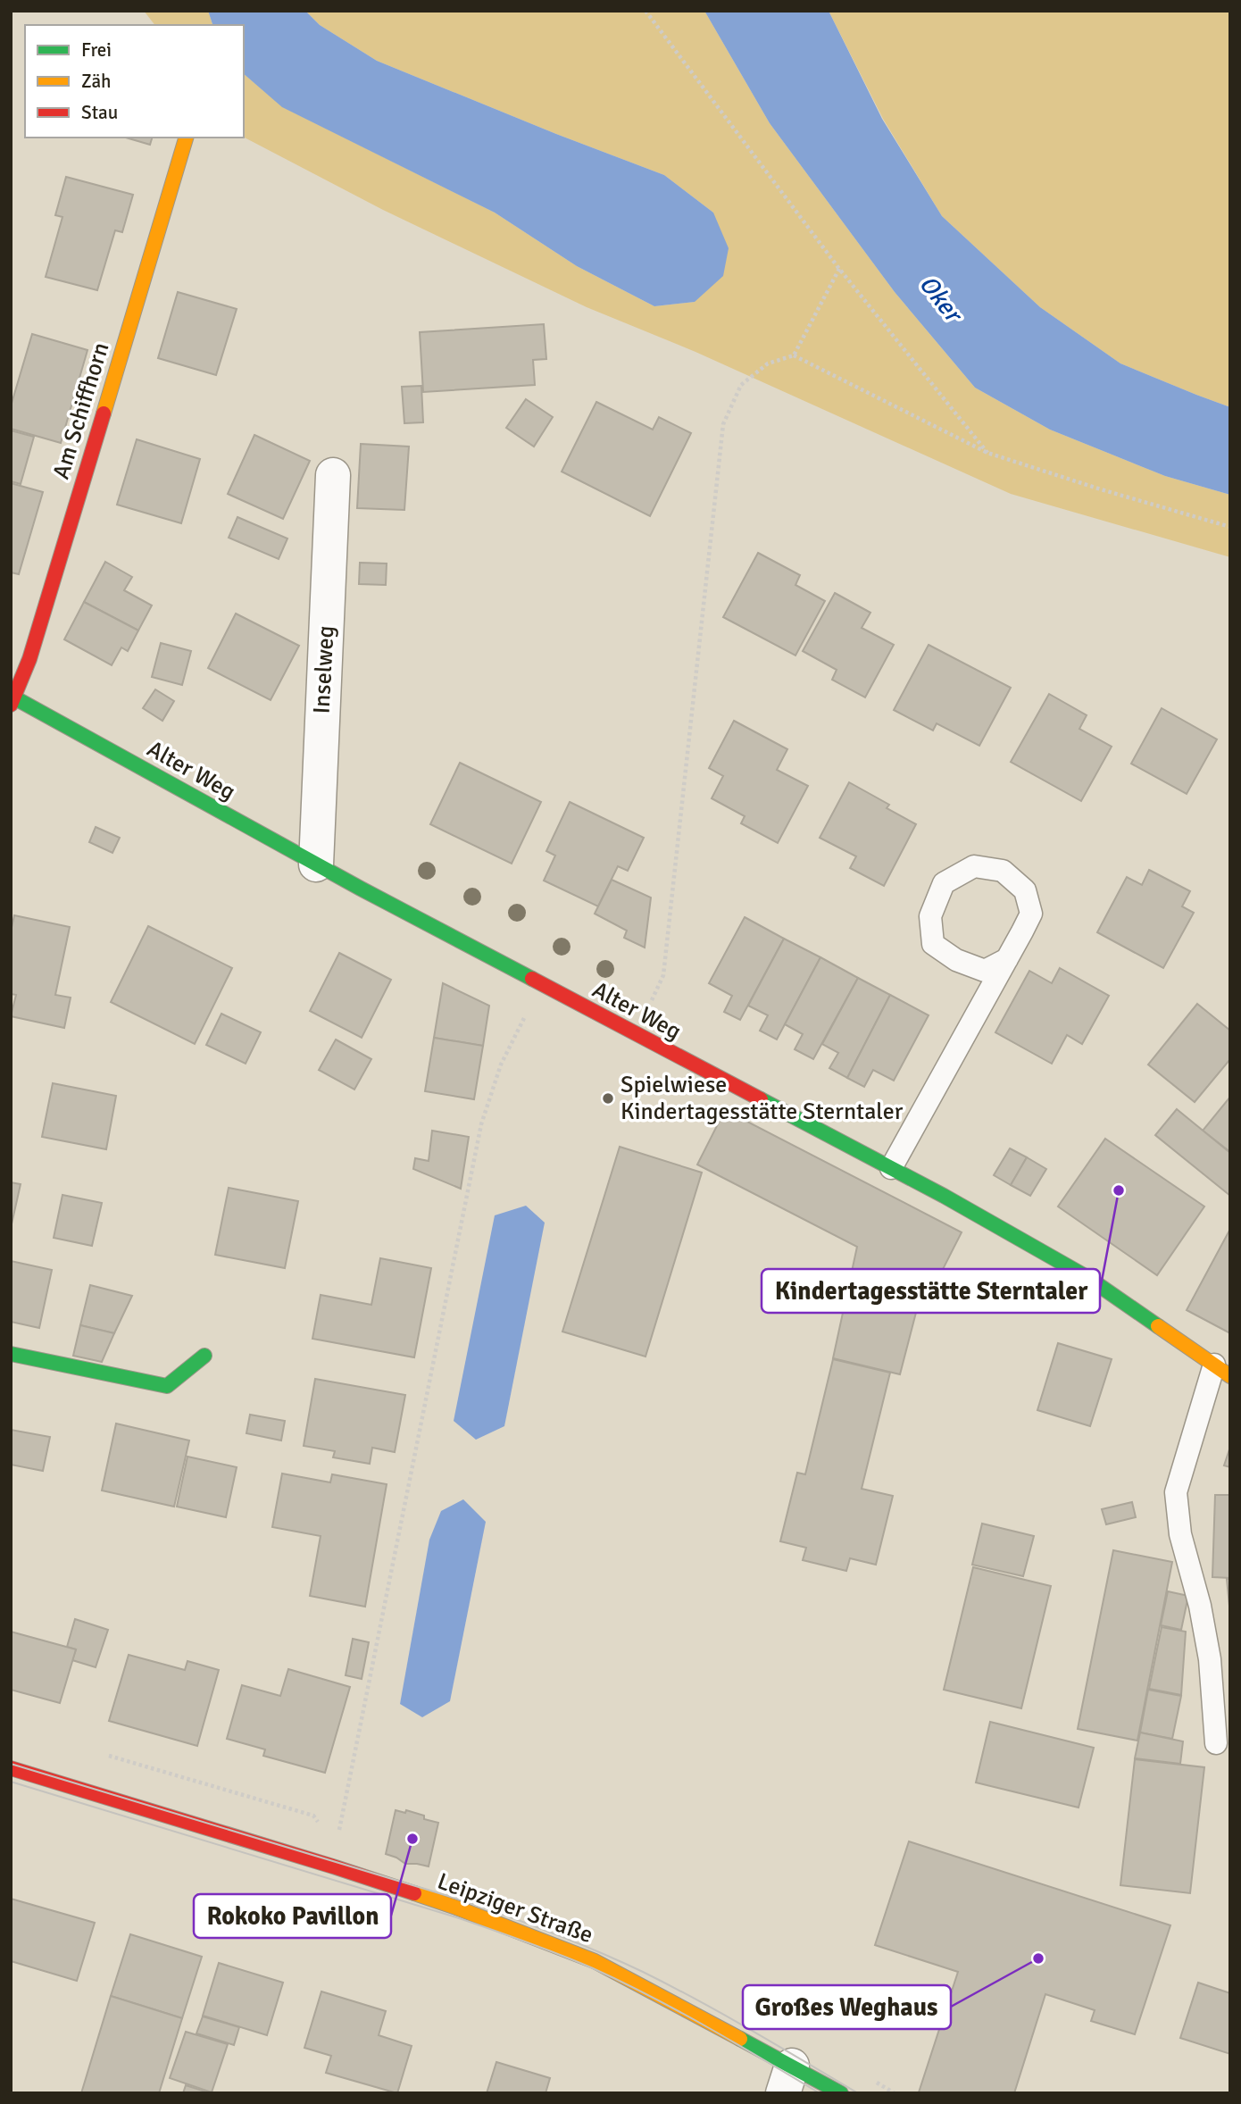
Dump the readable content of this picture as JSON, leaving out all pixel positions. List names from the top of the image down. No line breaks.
{"streets":{"street":["Am Schiffhorn","Inselweg","Alter Weg","Leipziger Straße"]},"crossings":[["Am Schiffhorn","Alter Weg"],["Inselweg","Alter Weg"]],"water":["Oker"],"places":["Spielwiese Kindertagesstätte Sterntaler","Kindertagesstätte Sterntaler","Rokoko Pavillon","Großes Weghaus"],"legend":["Frei","Zäh","Stau"]}
